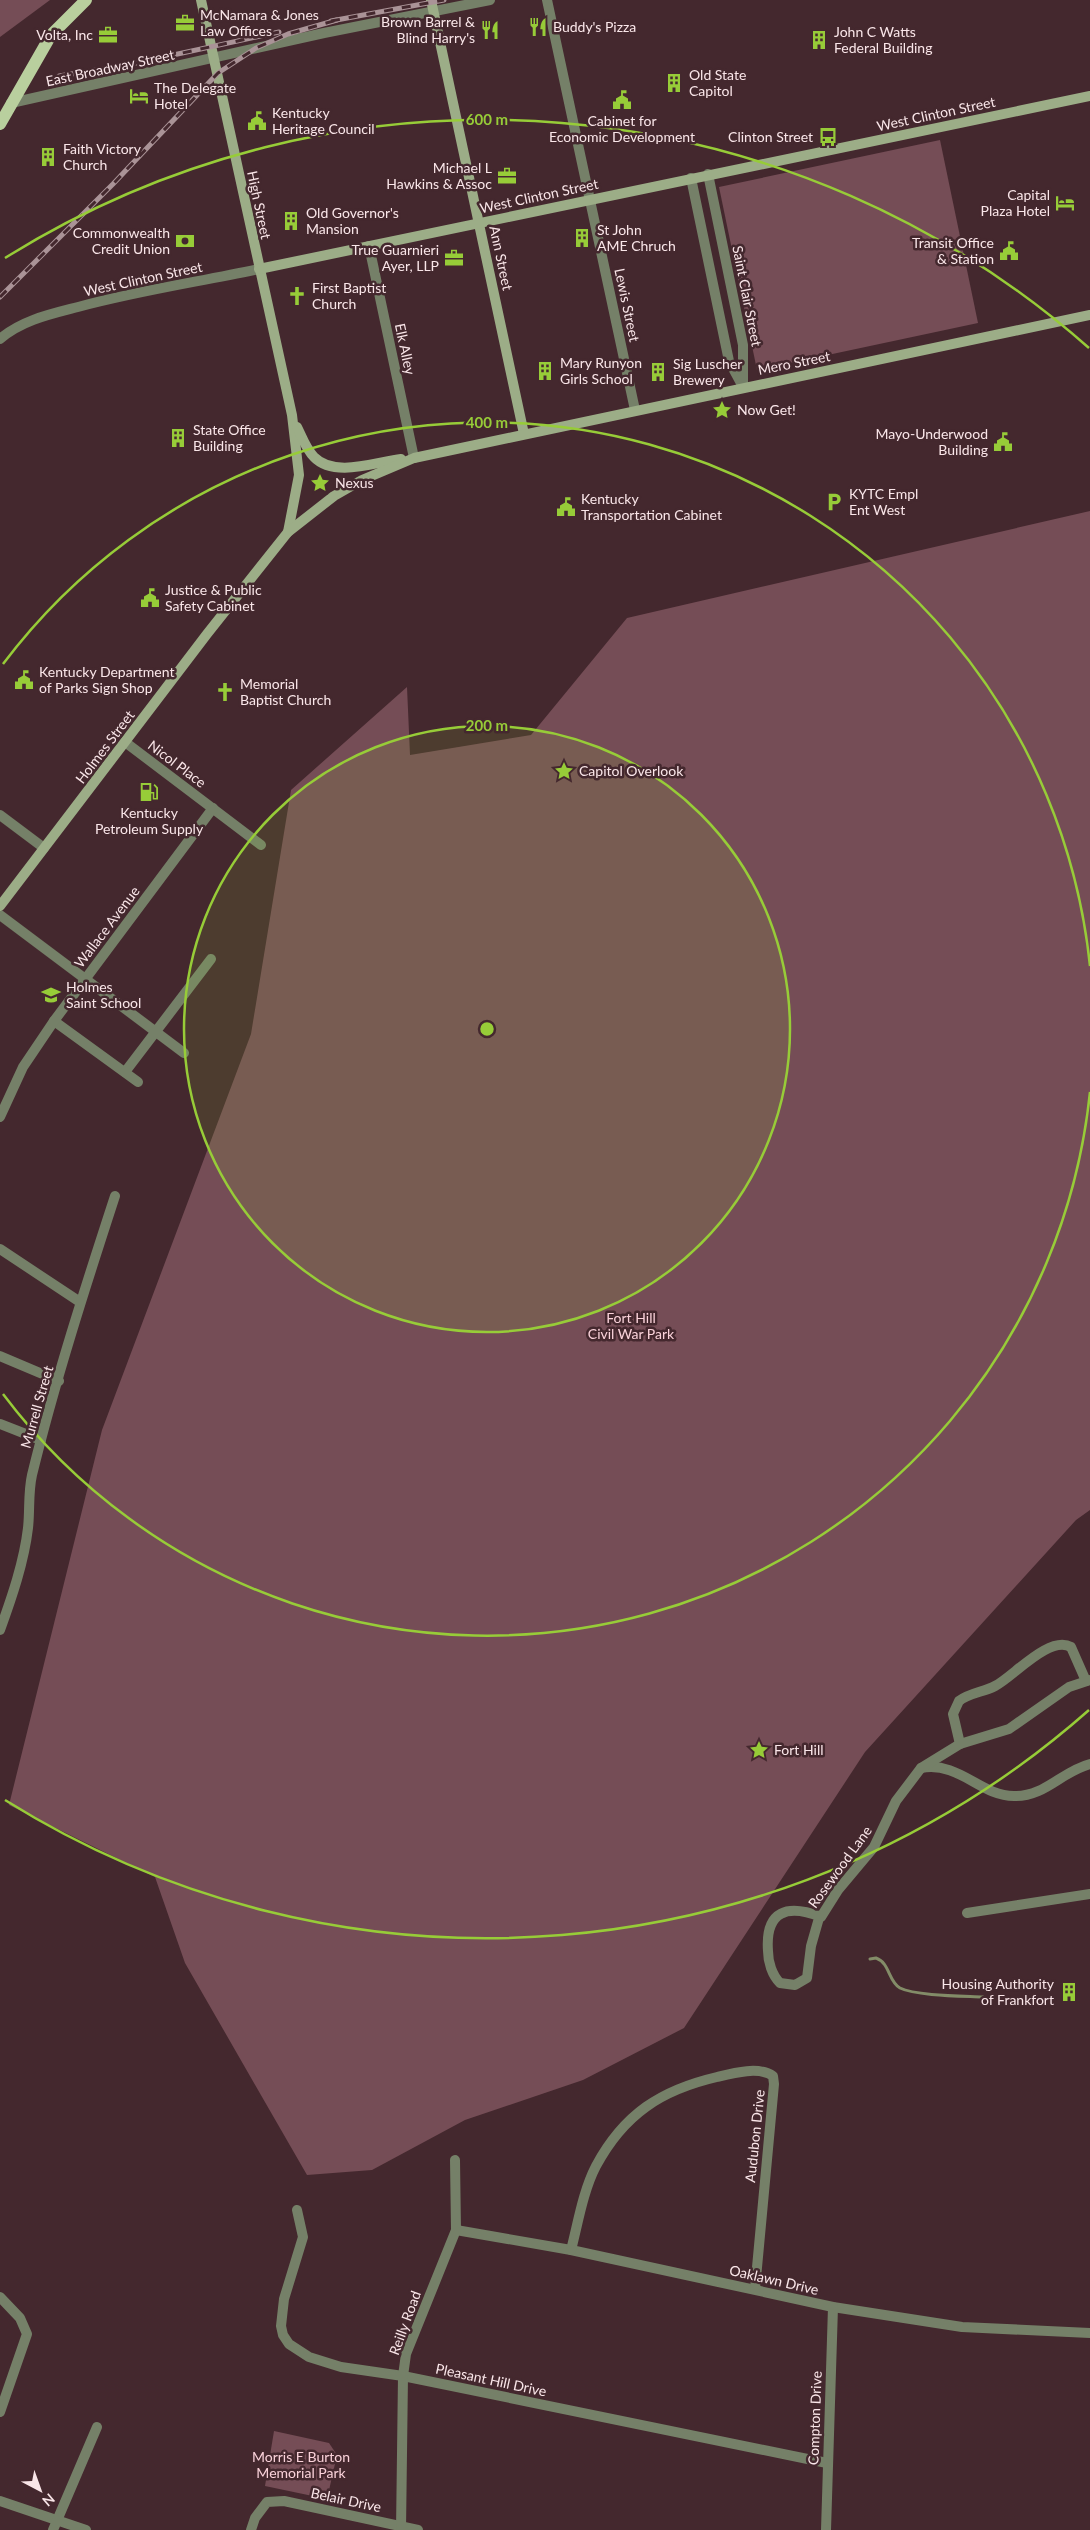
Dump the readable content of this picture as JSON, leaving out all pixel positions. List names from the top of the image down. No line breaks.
{"streets":{"main road":["West Clinton Street","High Street","Ann Street","Mero Street","Holmes Street"],"street":["East Broadway Street","Saint Clair Street","Lewis Street","Elk Alley","Nicol Place","Wallace Avenue","Murrell Street","Rosewood Lane","Audubon Drive","Oaklawn Drive","Reilly Road","Pleasant Hill Drive","Compton Drive","Belair Drive"]},"crossings":[["East Broadway Street","High Street"],["East Broadway Street","Ann Street"],["West Clinton Street","High Street"],["West Clinton Street","Ann Street"],["West Clinton Street","Saint Clair Street"],["West Clinton Street","Lewis Street"],["West Clinton Street","Elk Alley"],["High Street","Elk Alley"],["High Street","Mero Street"],["High Street","Holmes Street"],["Ann Street","Mero Street"],["Saint Clair Street","Mero Street"],["Lewis Street","Mero Street"],["Elk Alley","Mero Street"],["Mero Street","Holmes Street"],["Holmes Street","Nicol Place"],["Nicol Place","Wallace Avenue"],["Audubon Drive","Oaklawn Drive"],["Oaklawn Drive","Reilly Road"],["Oaklawn Drive","Compton Drive"],["Reilly Road","Pleasant Hill Drive"],["Reilly Road","Belair Drive"],["Pleasant Hill Drive","Compton Drive"]],"parks":["Fort Hill Civil War Park","Morris E Burton Memorial Park"],"places":{"office":["McNamara & Jones Law Offices","Volta, Inc","Michael L Hawkins & Assoc","True Guarnieri Ayer, LLP"],"restaurant":["Buddy's Pizza","Brown Barrel & Blind Harry's"],"building":["John C Watts Federal Building","Old State Capitol","Faith Victory Church","Old Governor's Mansion","St John AME Chruch","Mary Runyon Girls School","Sig Luscher Brewery","State Office Building","Housing Authority of Frankfort"],"hotel":["The Delegate Hotel","Capital Plaza Hotel"],"public building":["Cabinet for Economic Development","Kentucky Heritage Council","Transit Office & Station","Mayo-Underwood Building","Kentucky Transportation Cabinet","Justice & Public Safety Cabinet","Kentucky Department of Parks Sign Shop"],"bus stop":["Clinton Street"],"bank":["Commonwealth Credit Union"],"church":["First Baptist Church","Memorial Baptist Church"],"place":["Now Get!","Nexus","Capitol Overlook","Fort Hill"],"parking":["KYTC Empl Ent West"],"fuel station":["Kentucky Petroleum Supply"],"school or university":["Holmes Saint School"]},"north":"bottom right","rings":["600 m","400 m","200 m"]}
